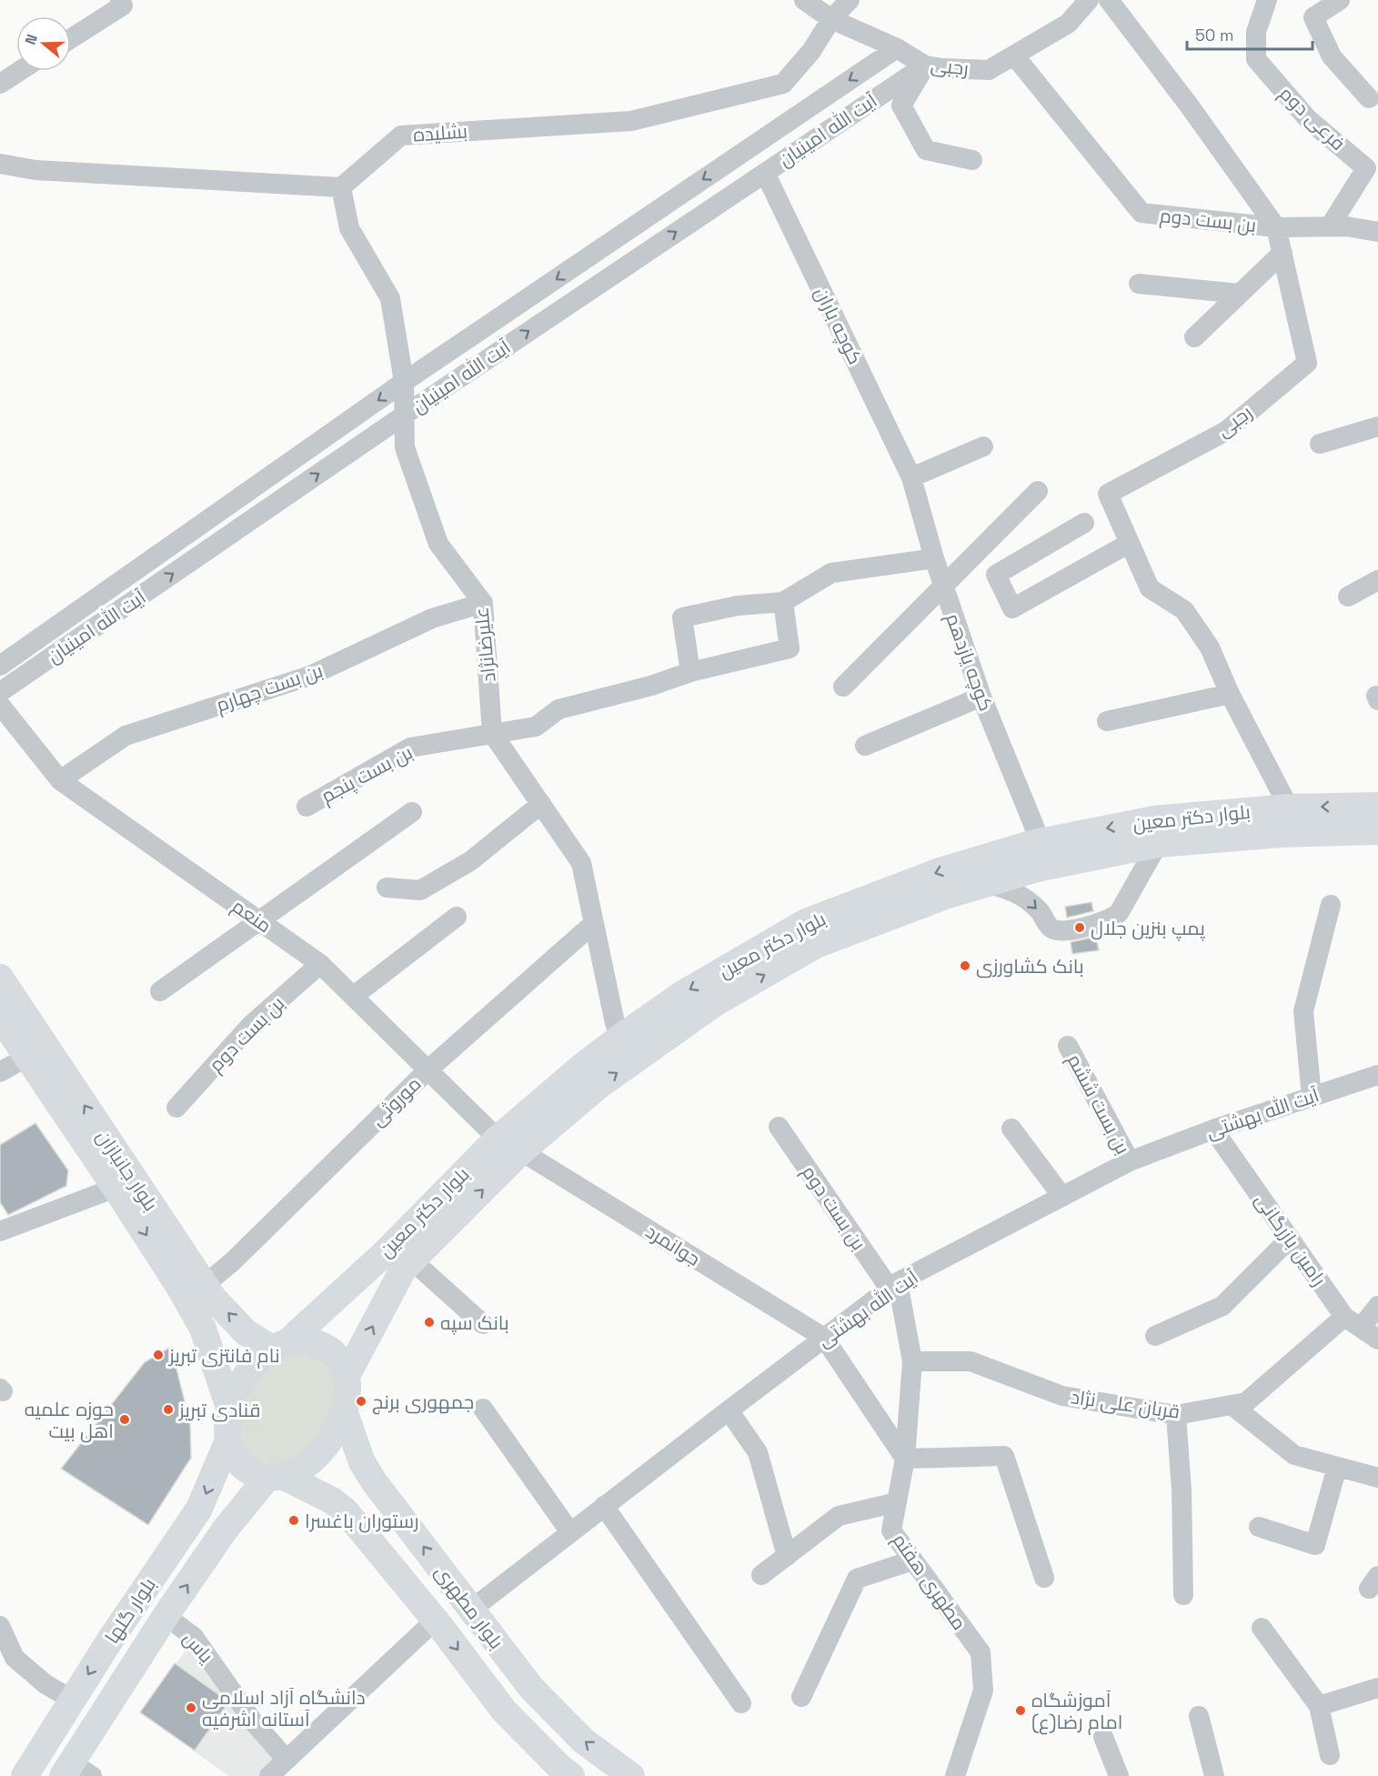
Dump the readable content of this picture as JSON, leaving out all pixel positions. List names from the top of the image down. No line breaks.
{"streets":{"main road":["بلوار دکتر معین","بلوار جانبازان","بلوار مطهری","بلوار گلها"],"street":["رجبی","فرعی دوم","آیت الله امینیان","بشلیده","بن بست دوم","کوچه باران","علیرضانژاد","کوچه یازدهم","بن بست چهارم","بن بست پنجم","منعم","موروثی","بن بست ششم","آیت الله بهشتی","رامین بازرگانی","جوانمرد","قربان علی نژاد","مطهری هفتم","یاس"]},"crossings":[["رجبی","آیت الله امینیان"],["رجبی","بشلیده"],["رجبی","بن بست دوم"],["رجبی","بلوار دکتر معین"],["فرعی دوم","بن بست دوم"],["آیت الله امینیان","کوچه باران"],["آیت الله امینیان","علیرضانژاد"],["بشلیده","علیرضانژاد"],["بن بست دوم","منعم"],["بن بست دوم","آیت الله بهشتی"],["بن بست دوم","مطهری هفتم"],["کوچه باران","کوچه یازدهم"],["علیرضانژاد","بن بست چهارم"],["علیرضانژاد","بن بست پنجم"],["علیرضانژاد","بلوار دکتر معین"],["علیرضانژاد","موروثی"],["کوچه یازدهم","بلوار دکتر معین"],["بن بست چهارم","منعم"],["بلوار دکتر معین","منعم"],["بلوار دکتر معین","بلوار جانبازان"],["بلوار دکتر معین","جوانمرد"],["بلوار دکتر معین","بلوار مطهری"],["بلوار دکتر معین","بلوار گلها"],["منعم","موروثی"],["موروثی","بلوار جانبازان"],["بن بست ششم","آیت الله بهشتی"],["آیت الله بهشتی","رامین بازرگانی"],["آیت الله بهشتی","جوانمرد"],["آیت الله بهشتی","مطهری هفتم"],["آیت الله بهشتی","بلوار مطهری"],["بلوار جانبازان","بلوار مطهری"],["بلوار جانبازان","بلوار گلها"],["رامین بازرگانی","قربان علی نژاد"],["قربان علی نژاد","مطهری هفتم"],["بلوار مطهری","بلوار گلها"],["بلوار گلها","یاس"]],"places":["پمپ بنزین جلال","بانک کشاورزی","بانک سپه","نام فانتزی تبریز","جمهوری برنج","قنادی تبریز","حوزه علمیه اهل بیت","رستوران باغسرا","دانشگاه آزاد اسلامی آستانه اشرفیه","آموزشگاه امام رضا(ع)"],"scale_bar":"50 m","north":"left"}
